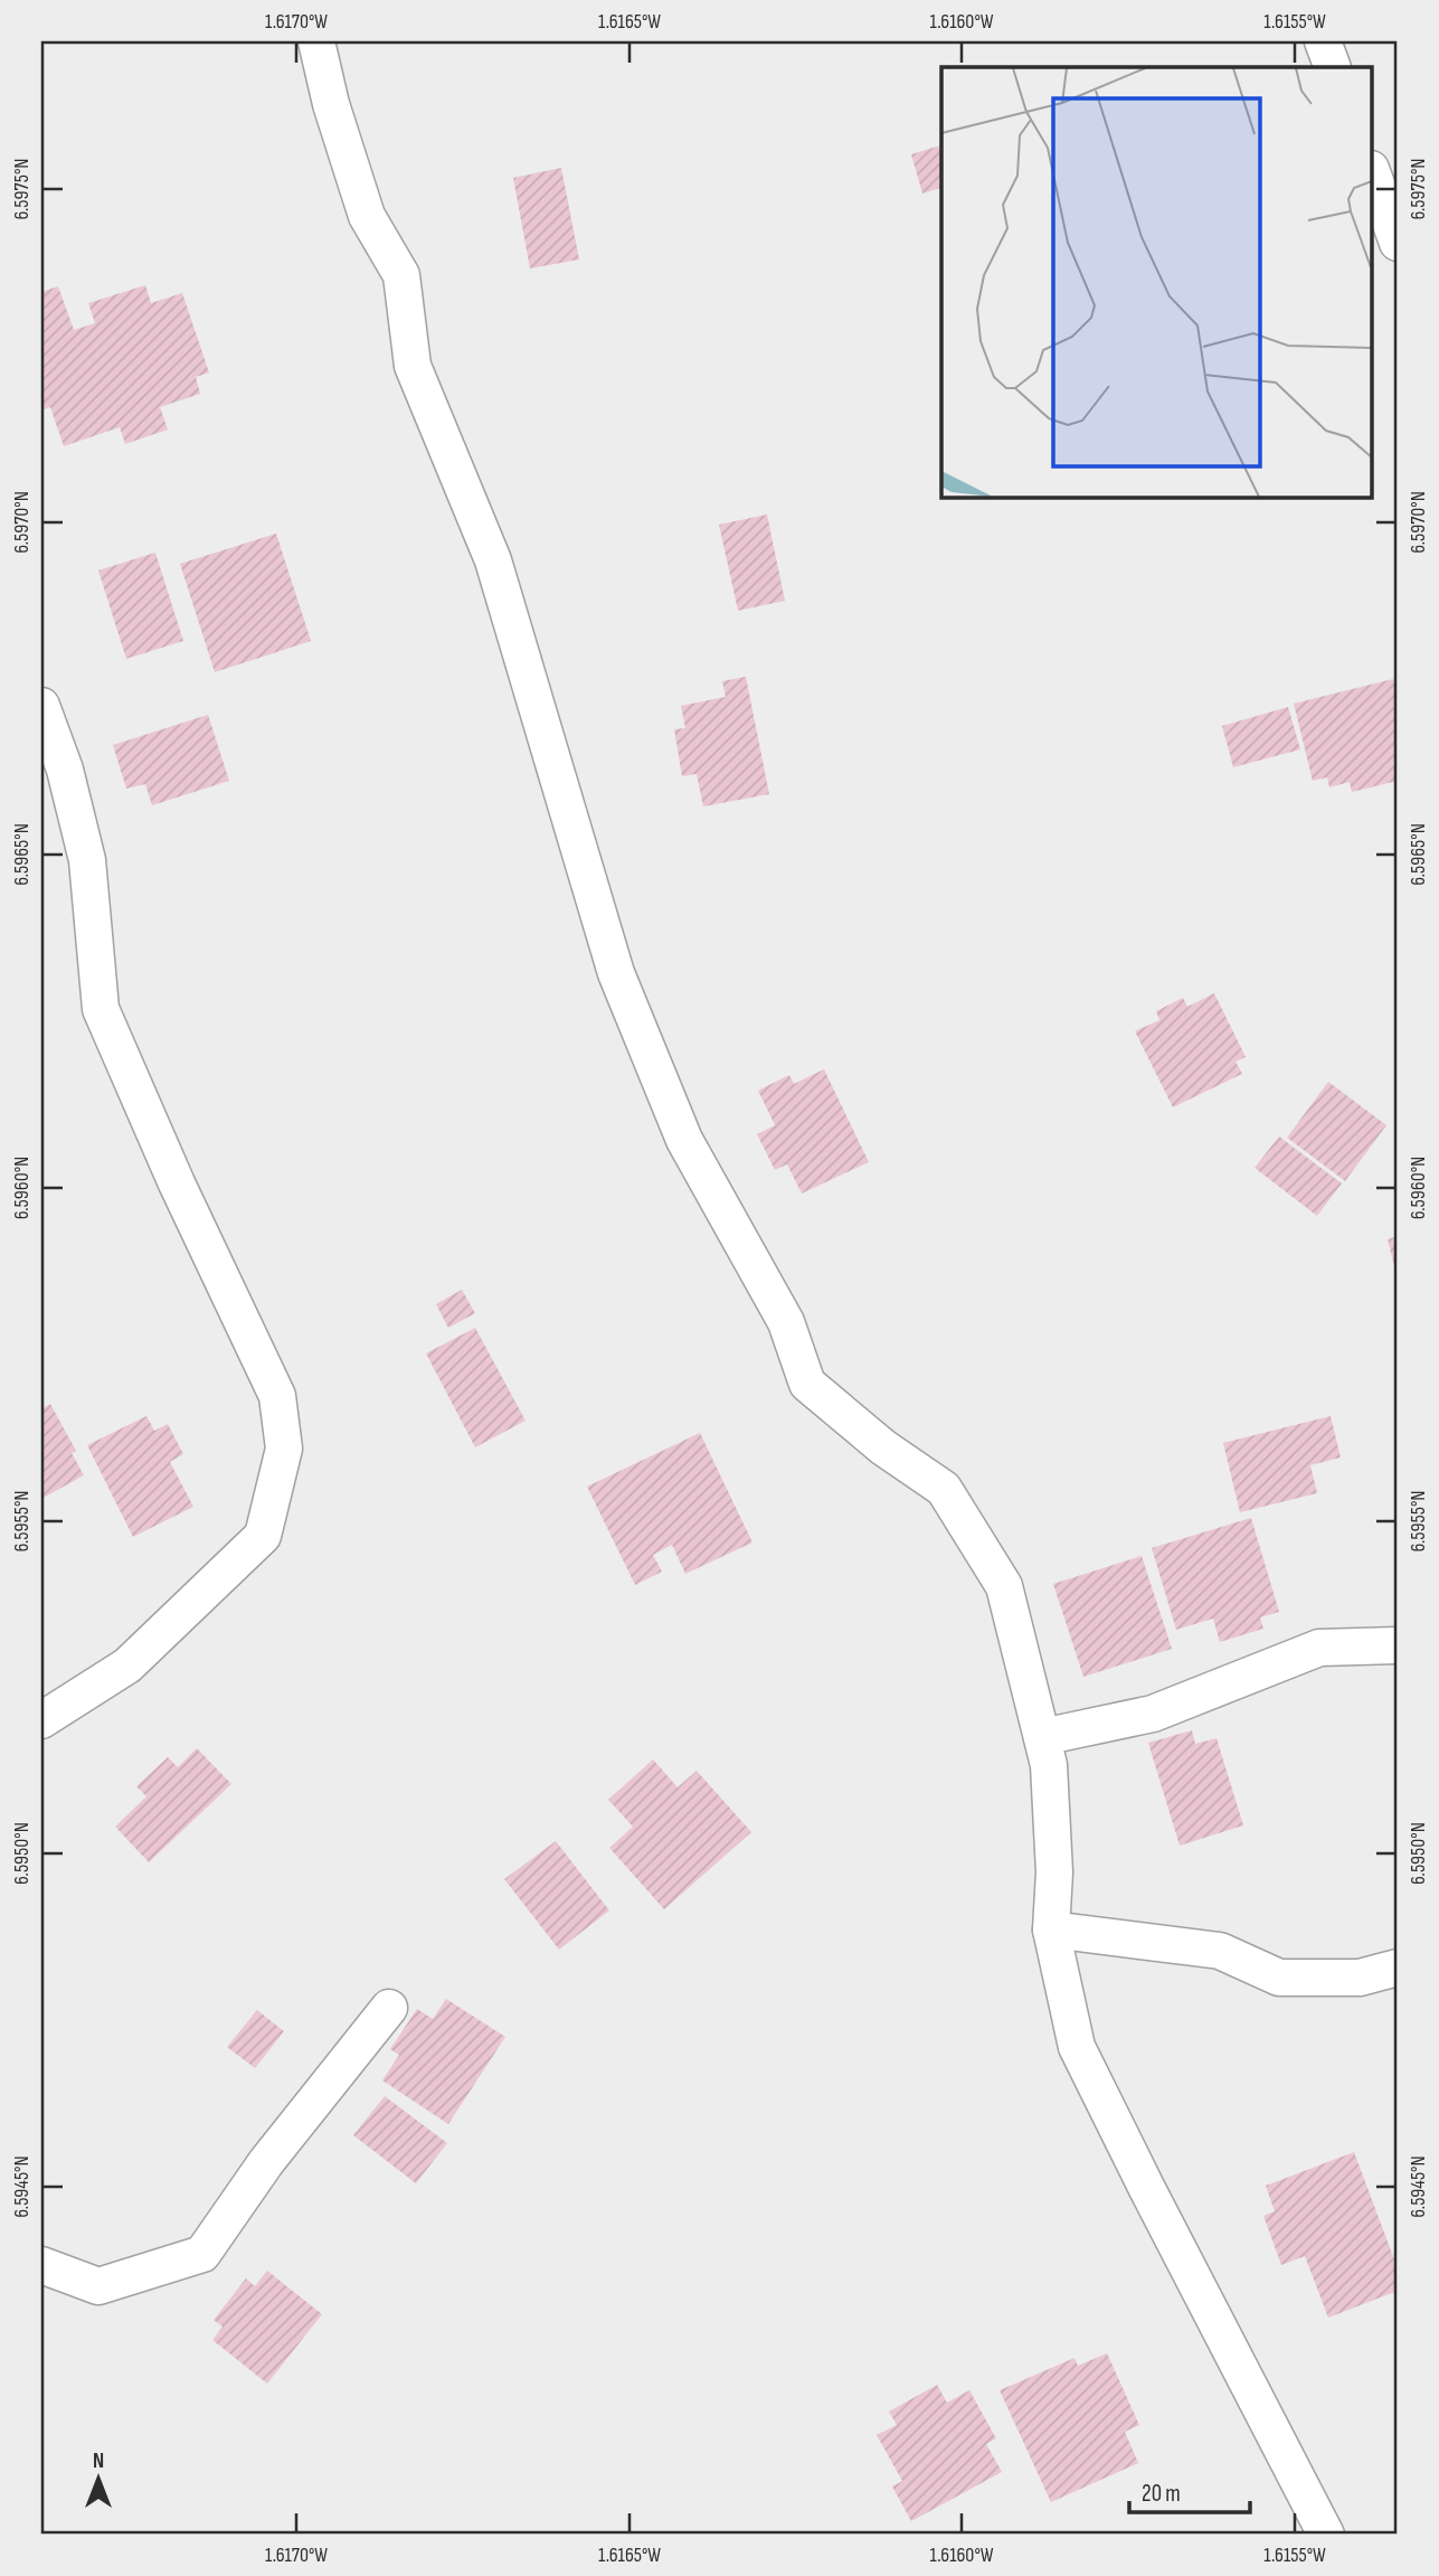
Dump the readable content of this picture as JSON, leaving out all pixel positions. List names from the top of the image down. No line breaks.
{"scale_bar":"20 m","north":"top","coordinates":["1.6170°W","1.6165°W","1.6160°W","1.6155°W","6.5975°N","6.5970°N","6.5965°N","6.5960°N","6.5955°N","6.5950°N","6.5945°N"]}
